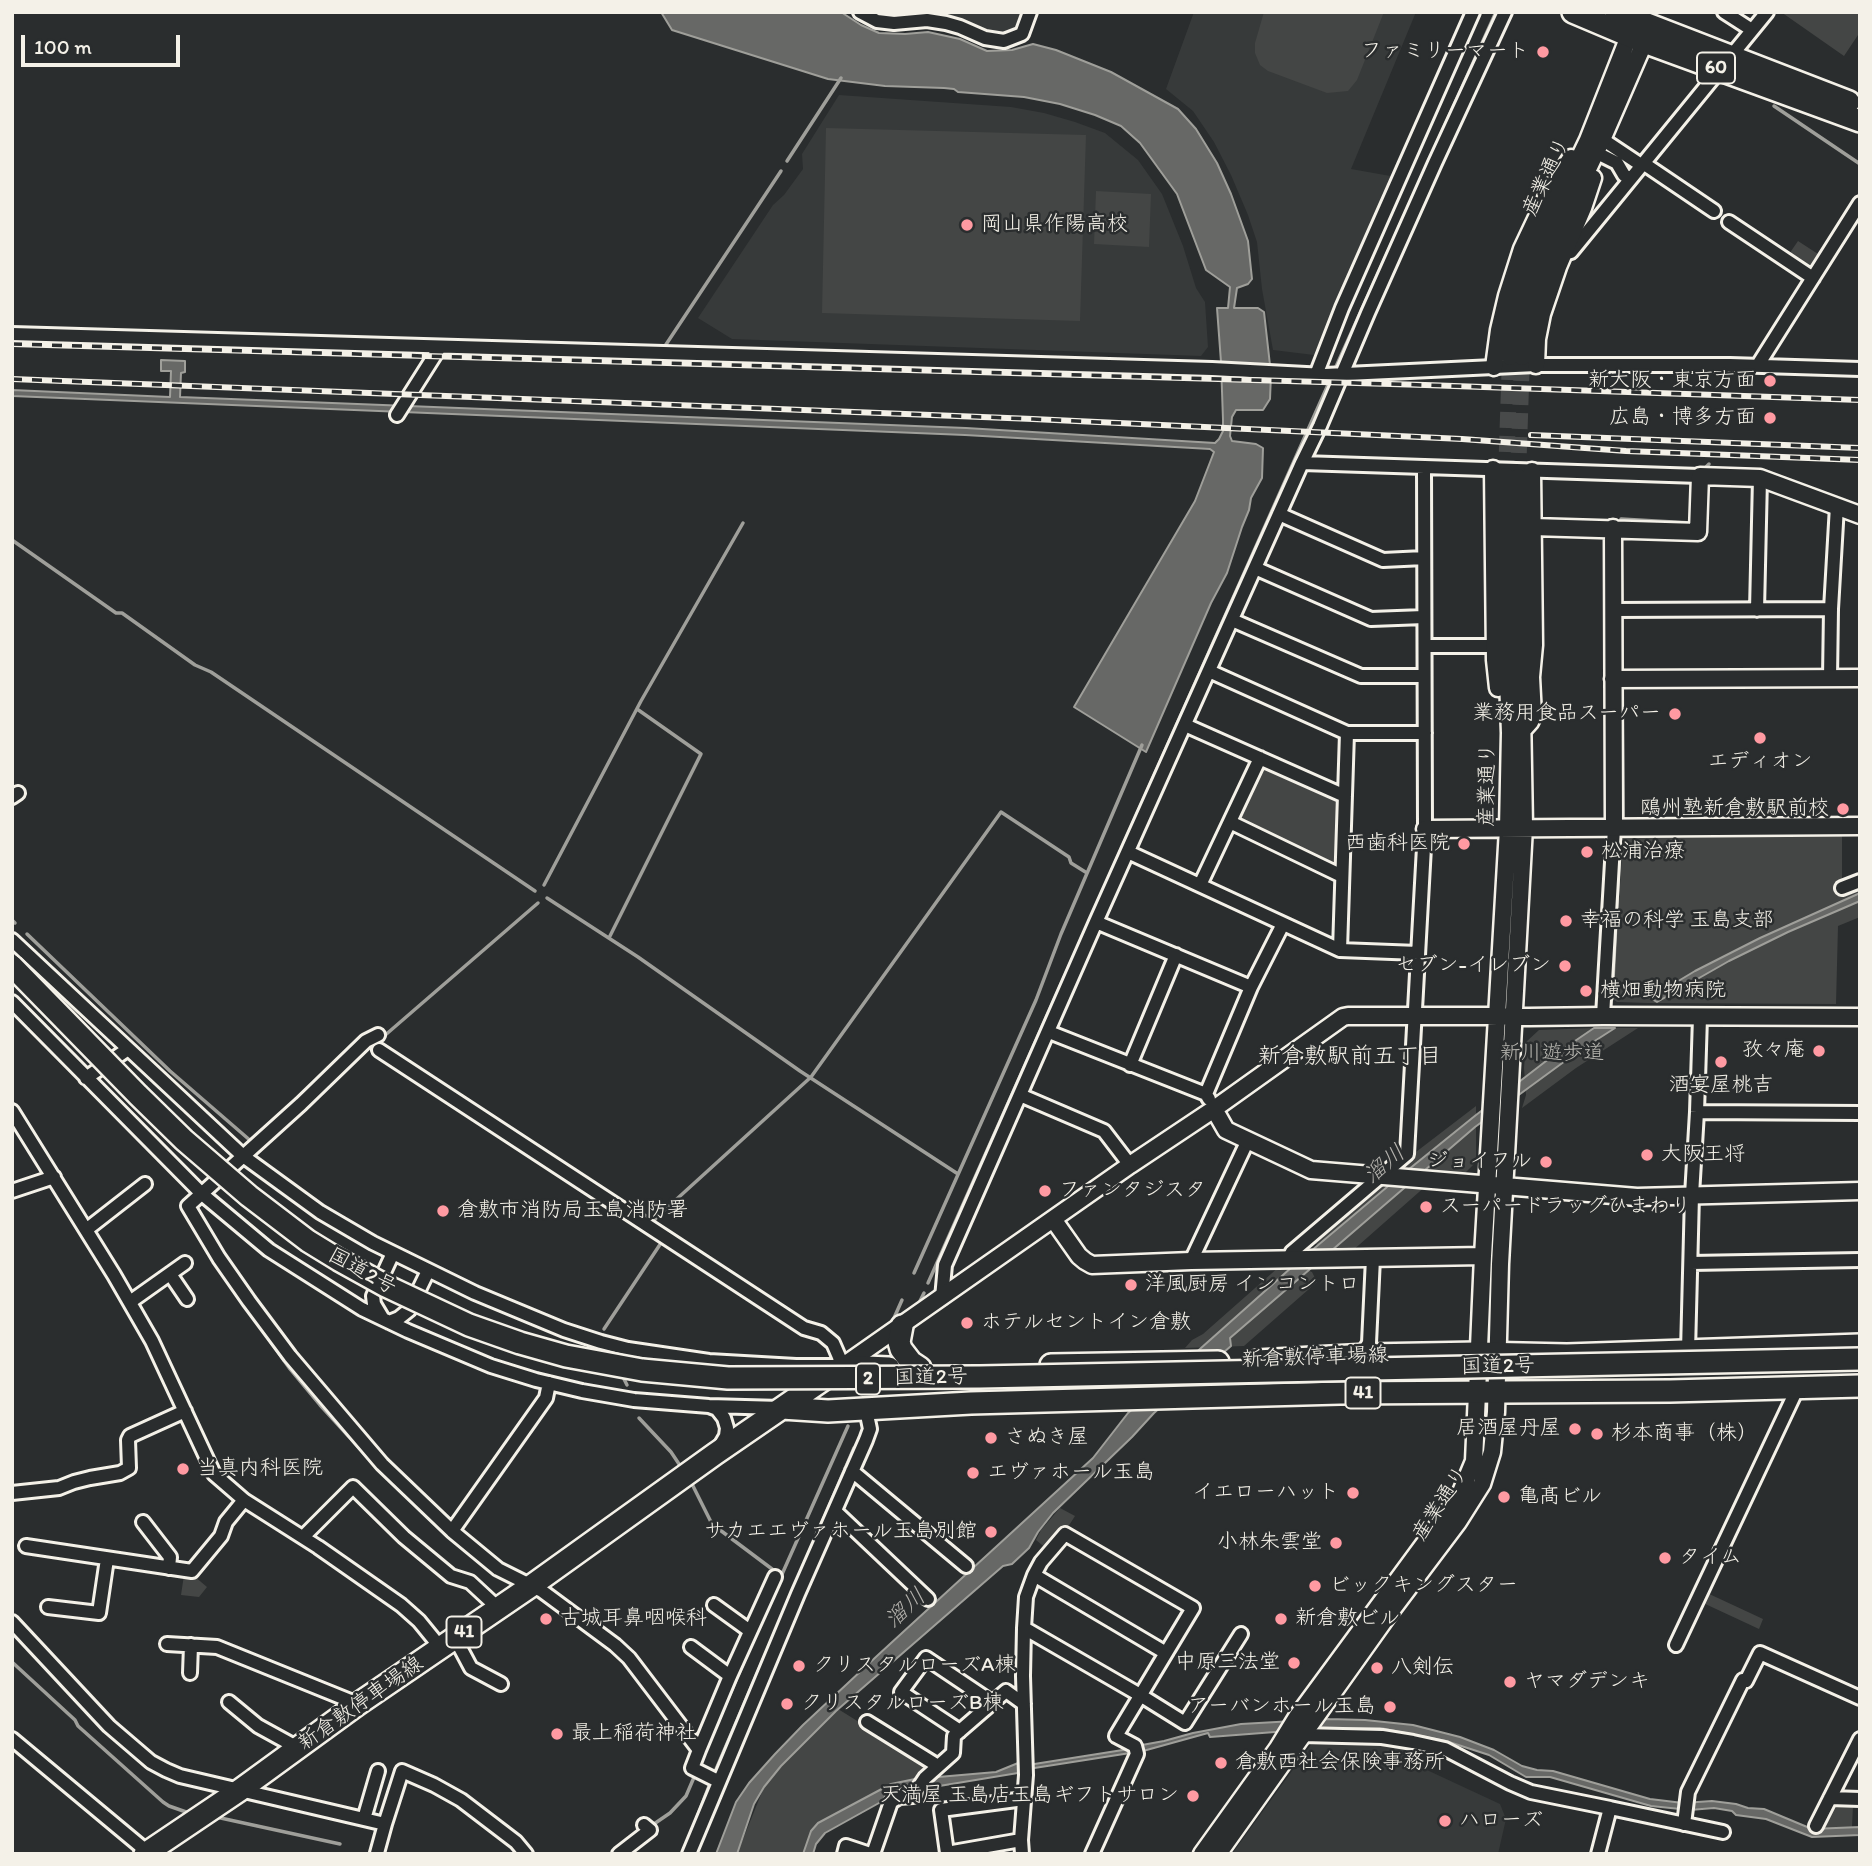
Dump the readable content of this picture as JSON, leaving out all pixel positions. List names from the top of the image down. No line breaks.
{"streets":{"main road":["60","国道2号","新倉敷停車場線","2","41"],"street":["産業通り"]},"crossings":[["60","産業通り"],["産業通り","新倉敷停車場線"]],"districts":["新倉敷駅前五丁目"],"water":["溜川"],"parks":["新川遊歩道"],"places":["ファミリーマート","岡山県作陽高校","新大阪・東京方面","広島・博多方面","業務用食品スーパー","エディオン","鴎州塾新倉敷駅前校","西歯科医院","松浦治療","幸福の科学 玉島支部","セブン-イレブン","横畑動物病院","孜々庵","酒宴屋桃吉","大阪王将","ジョイフル","ファンタジスタ","スーパードラッグひまわり","倉敷市消防局玉島消防署","洋風厨房 インコントロ","ホテルセントイン倉敷","居酒屋丹屋","杉本商事（株）","さぬき屋","当真内科医院","エヴァホール玉島","イエローハット","亀髙ビル","サカエエヴァホール玉島別館","小林朱雲堂","タイム","ビックキングスター","古城耳鼻咽喉科","新倉敷ビル","中原三法堂","クリスタルローズA棟","八剣伝","ヤマダデンキ","クリスタルローズB棟","アーバンホール玉島","最上稲荷神社","倉敷西社会保険事務所","天満屋 玉島店玉島ギフトサロン","ハローズ"],"scale_bar":"100 m"}
